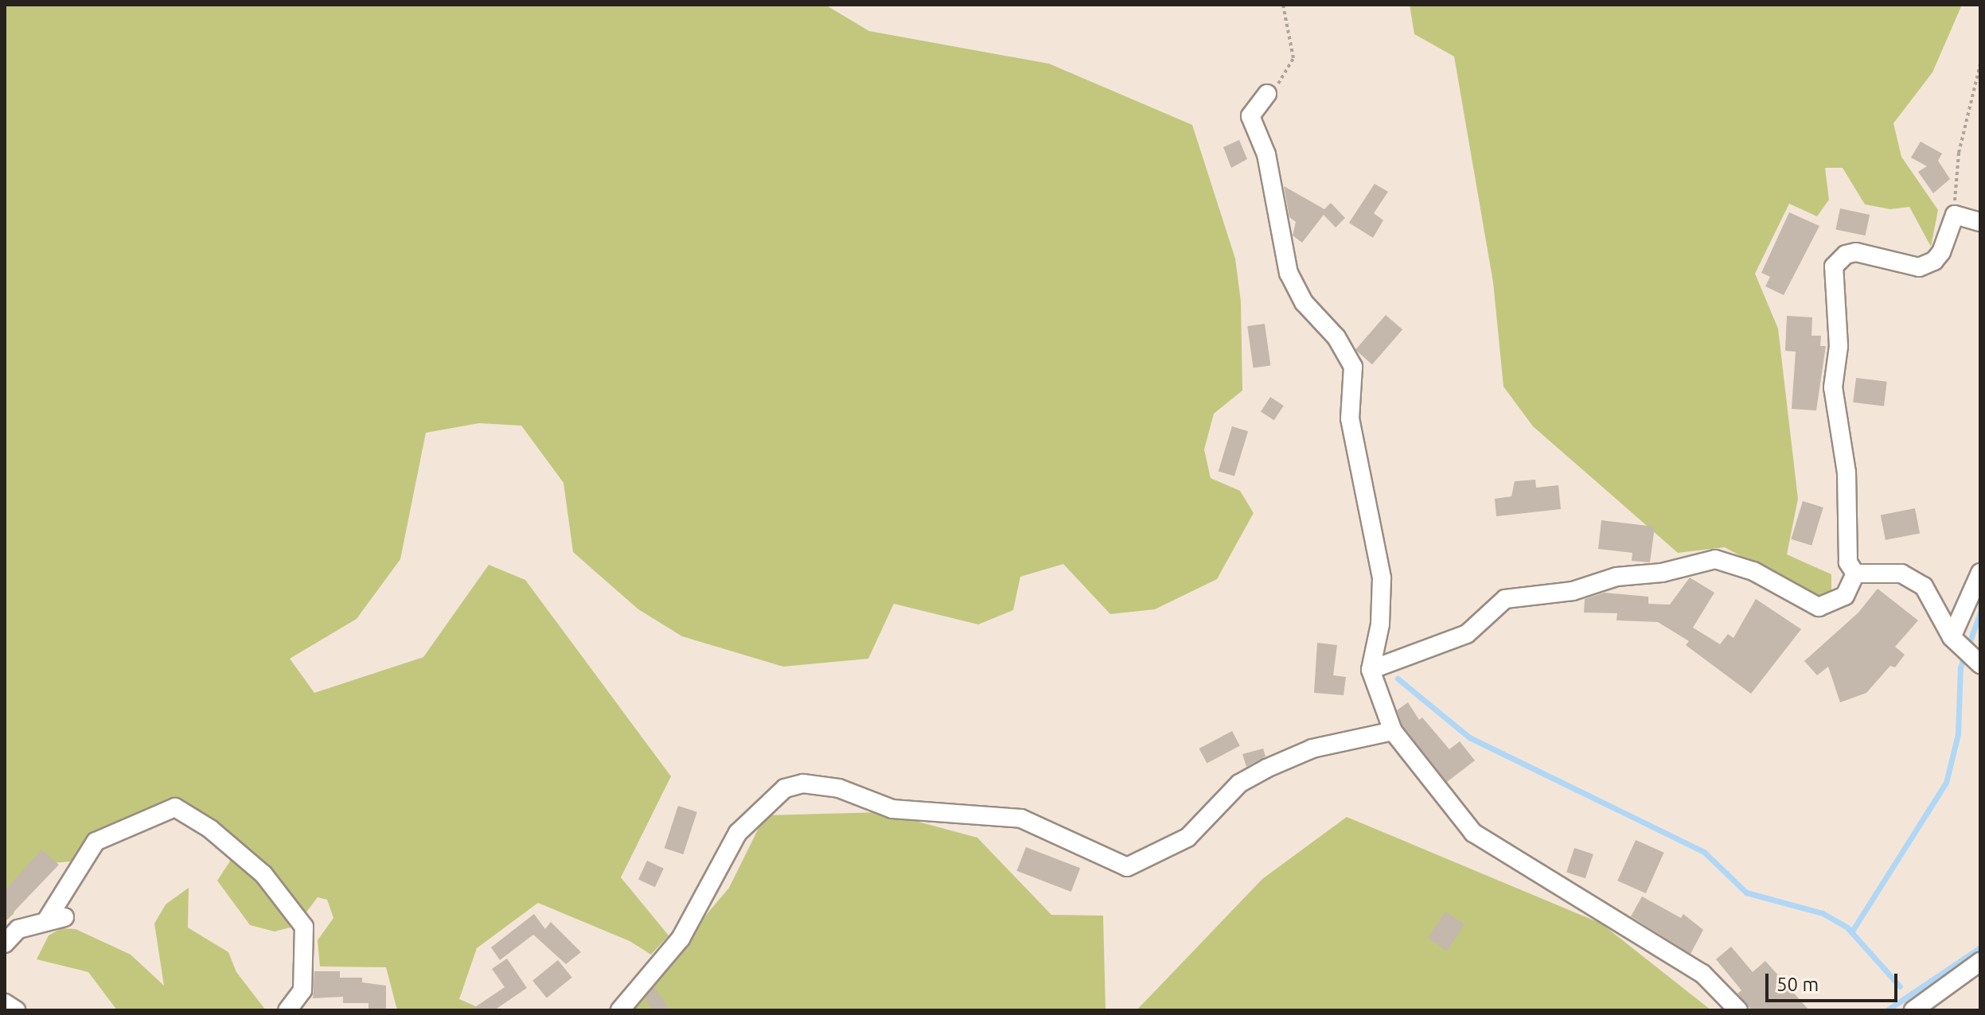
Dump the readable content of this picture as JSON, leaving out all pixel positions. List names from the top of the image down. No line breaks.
{"scale_bar":"50 m"}
